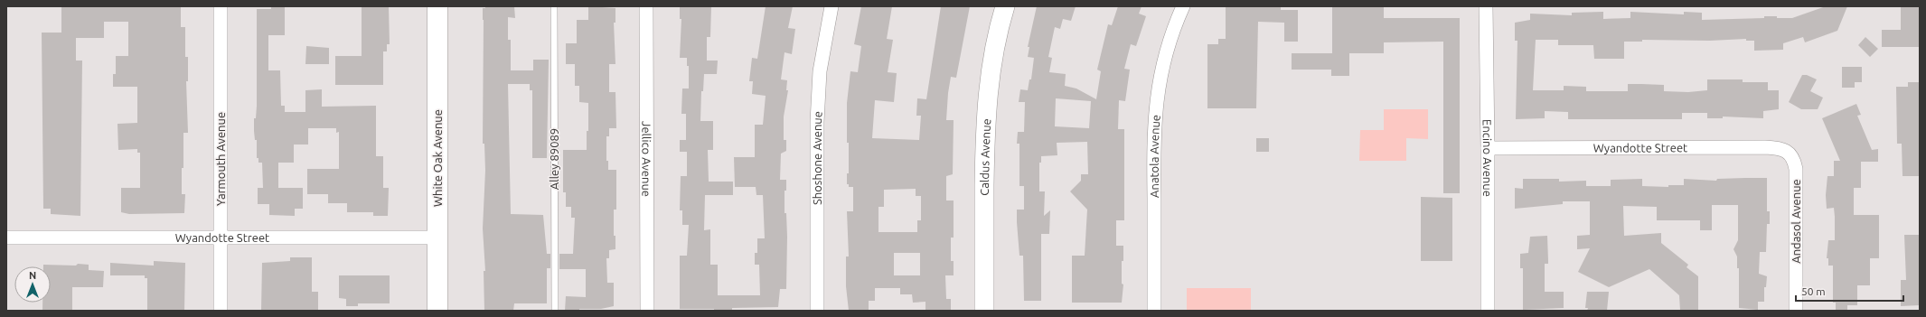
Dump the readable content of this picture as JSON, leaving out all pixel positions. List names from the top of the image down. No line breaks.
{"streets":{"main road":["White Oak Avenue"],"street":["Wyandotte Street","Anatola Avenue","Caldus Avenue","Shoshone Avenue","Encino Avenue","Yarmouth Avenue","Jellico Avenue","Andasol Avenue"],"lane":["Alley 89089"]},"crossings":[["Wyandotte Street","White Oak Avenue"],["Wyandotte Street","Encino Avenue"],["Wyandotte Street","Yarmouth Avenue"],["Wyandotte Street","Andasol Avenue"]],"scale_bar":"50 m","north":"top"}
